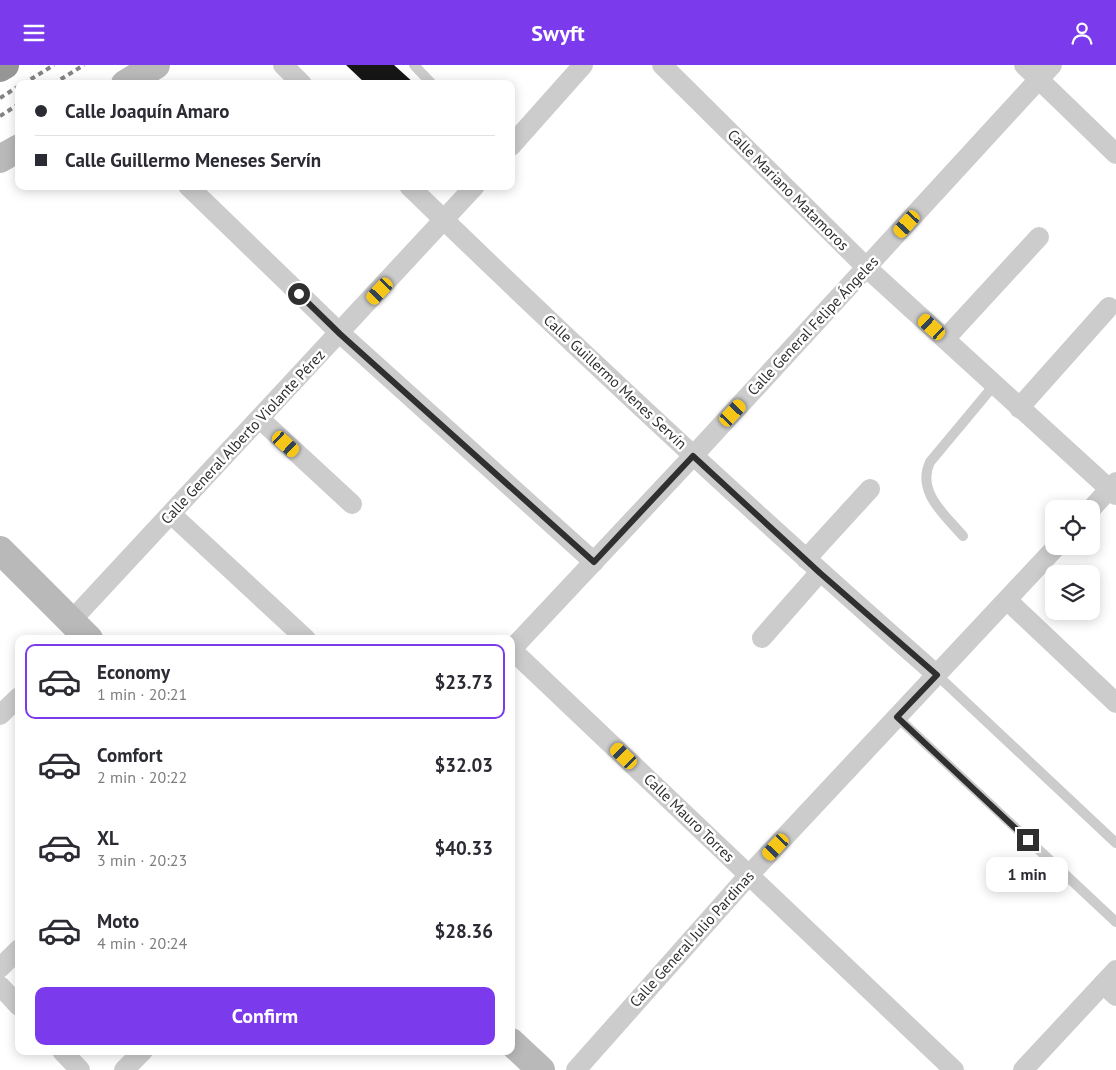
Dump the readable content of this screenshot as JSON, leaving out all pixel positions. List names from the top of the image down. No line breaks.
{"streets":{"street":["Calle Mariano Matamoros","Calle General Felipe Ángeles","Calle Guillermo Menes Servín","Calle General Alberto Violante Pérez","Calle Mauro Torres","Calle General Julio Pardinas"]},"crossings":[["Calle Mariano Matamoros","Calle General Felipe Ángeles"],["Calle General Felipe Ángeles","Calle Guillermo Menes Servín"],["Calle Guillermo Menes Servín","Calle General Alberto Violante Pérez"],["Calle Guillermo Menes Servín","Calle General Julio Pardinas"],["Calle Mauro Torres","Calle General Julio Pardinas"]],"page":{"header":"Swyft","banner":["Calle Joaquín Amaro","Calle Guillermo Meneses Servín"],"list":[{"name":"Economy","note":"1 min · 20:21","value":"$23.73"},{"name":"Comfort","note":"2 min · 20:22","value":"$32.03"},{"name":"XL","note":"3 min · 20:23","value":"$40.33"},{"name":"Moto","note":"4 min · 20:24","value":"$28.36"}],"bubble":"1 min","buttons":"Confirm"}}
